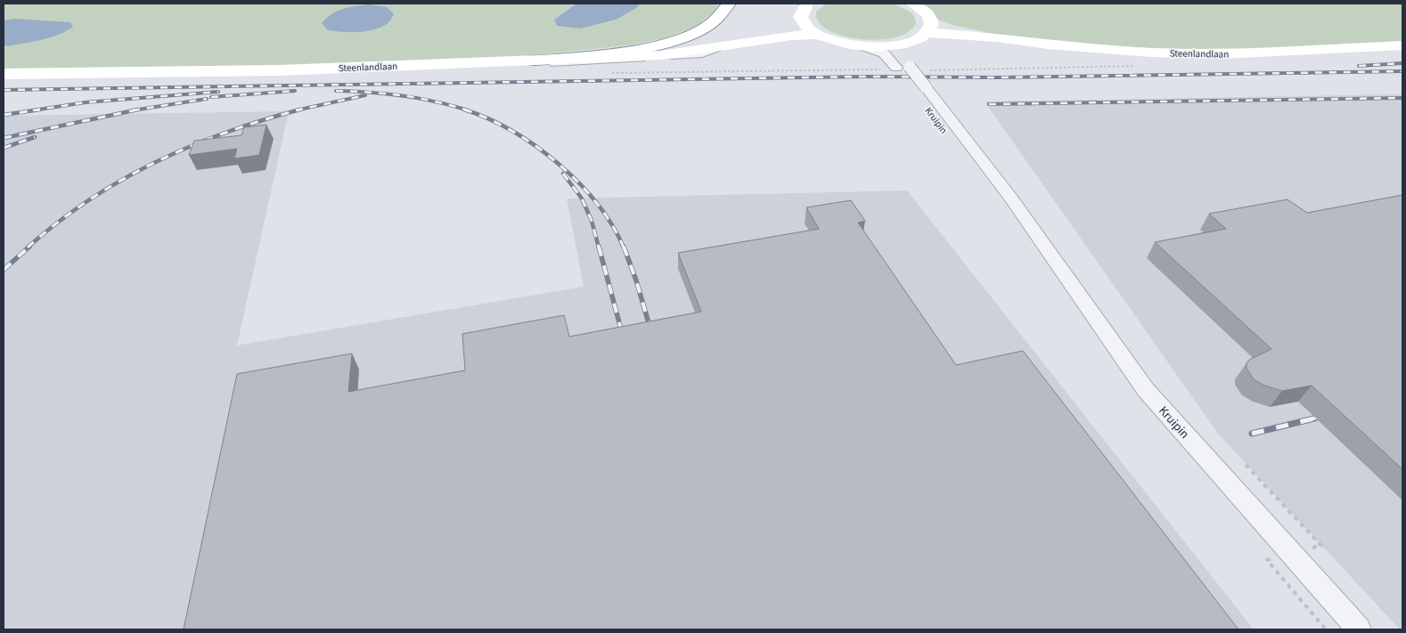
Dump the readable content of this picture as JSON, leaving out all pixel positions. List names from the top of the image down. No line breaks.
{"streets":{"main road":["Steenlandlaan"],"street":["Kruipin"]}}
